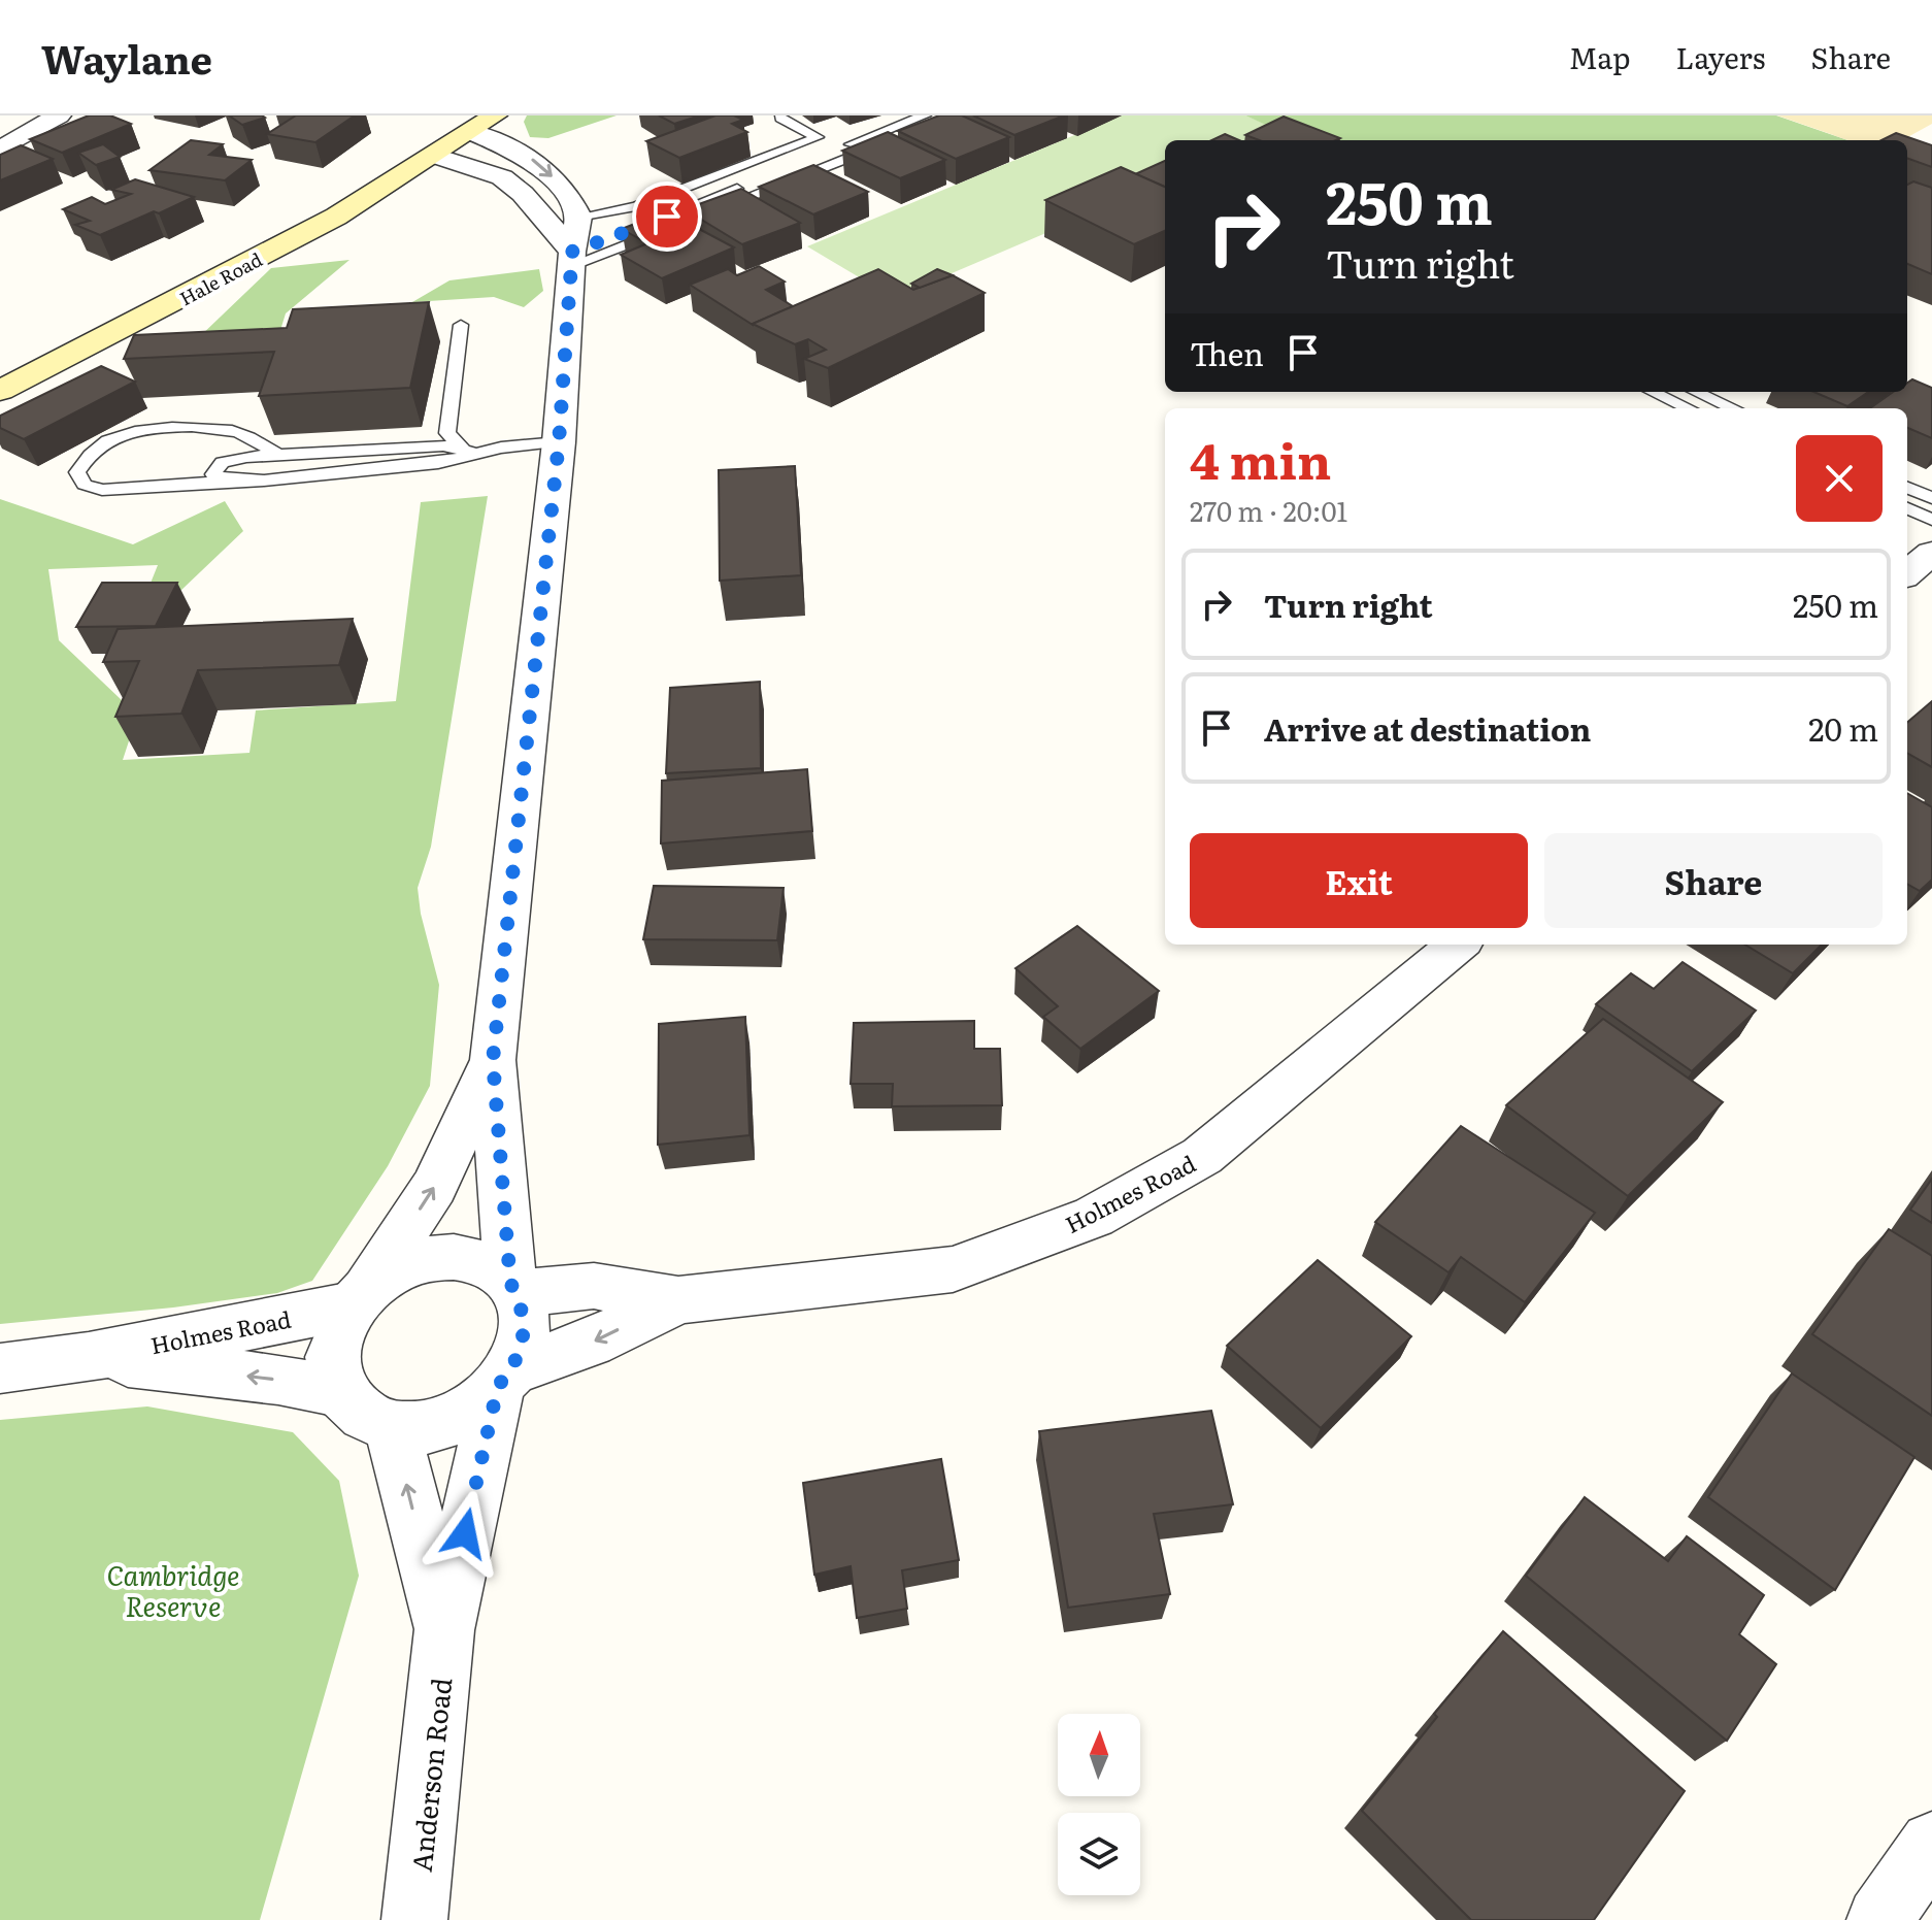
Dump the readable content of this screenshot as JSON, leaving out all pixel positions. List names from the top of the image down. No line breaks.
{"streets":{"main road":["Hale Road"],"street":["Holmes Road","Anderson Road"]},"crossings":[["Holmes Road","Anderson Road"]],"parks":["Cambridge Reserve"],"north":"top","page":{"header":"Waylane","nav":["Map","Layers","Share"],"turn":["250 m","Turn right"],"then":"Then","heading":["4 min","270 m · 20:01"],"list":[{"name":"Turn right","value":"250 m"},{"name":"Arrive at destination","value":"20 m"}],"buttons":["Exit","Share"]}}
